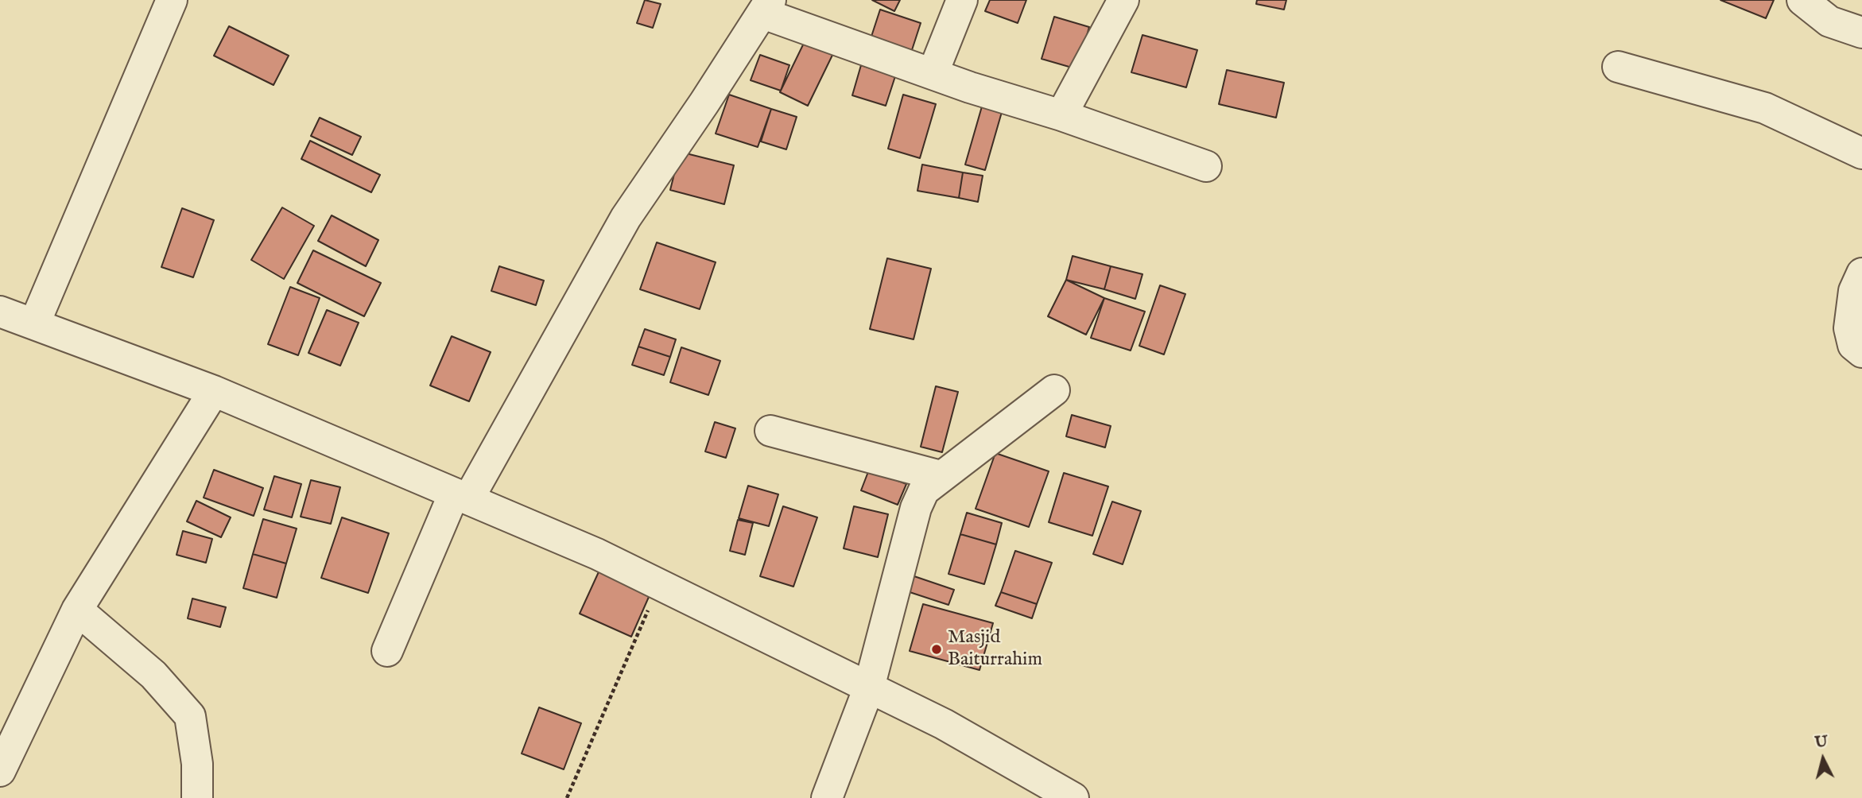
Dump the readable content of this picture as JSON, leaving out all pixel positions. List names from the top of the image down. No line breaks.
{"places":["Masjid Baiturrahim"],"north":"top"}
